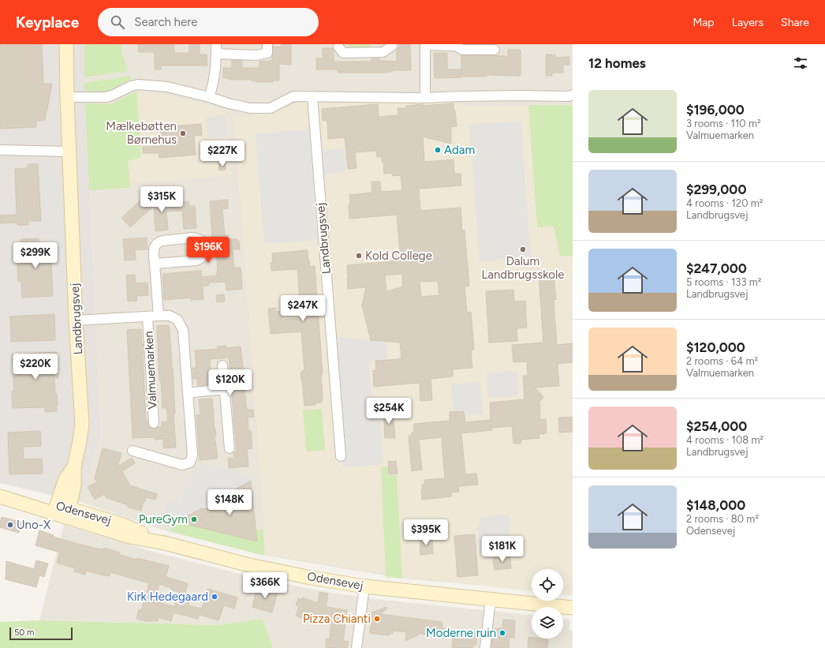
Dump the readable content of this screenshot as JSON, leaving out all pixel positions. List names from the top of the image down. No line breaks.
{"streets":{"main road":["Landbrugsvej","Odensevej"],"street":["Valmuemarken"]},"crossings":[["Landbrugsvej","Valmuemarken"],["Landbrugsvej","Odensevej"]],"places":["Mælkebøtten Børnehus","Adam","Dalum Landbrugsskole","Kold College","PureGym","Uno-X","Kirk Hedegaard","Pizza Chianti","Moderne ruin"],"scale_bar":"50 m","page":{"header":"Keyplace","search":"Search here","nav":["Map","Layers","Share"],"heading":"12 homes","list":[{"name":"$196,000","note":"3 rooms · 110 m² · Valmuemarken"},{"name":"$299,000","note":"4 rooms · 120 m² · Landbrugsvej"},{"name":"$247,000","note":"5 rooms · 133 m² · Landbrugsvej"},{"name":"$120,000","note":"2 rooms · 64 m² · Valmuemarken"},{"name":"$254,000","note":"4 rooms · 108 m² · Landbrugsvej"},{"name":"$148,000","note":"2 rooms · 80 m² · Odensevej"}],"price":["$227K","$315K","$196K","$299K","$247K","$220K","$120K","$254K","$148K","$395K","$181K","$366K"],"scale":"50 m"}}
